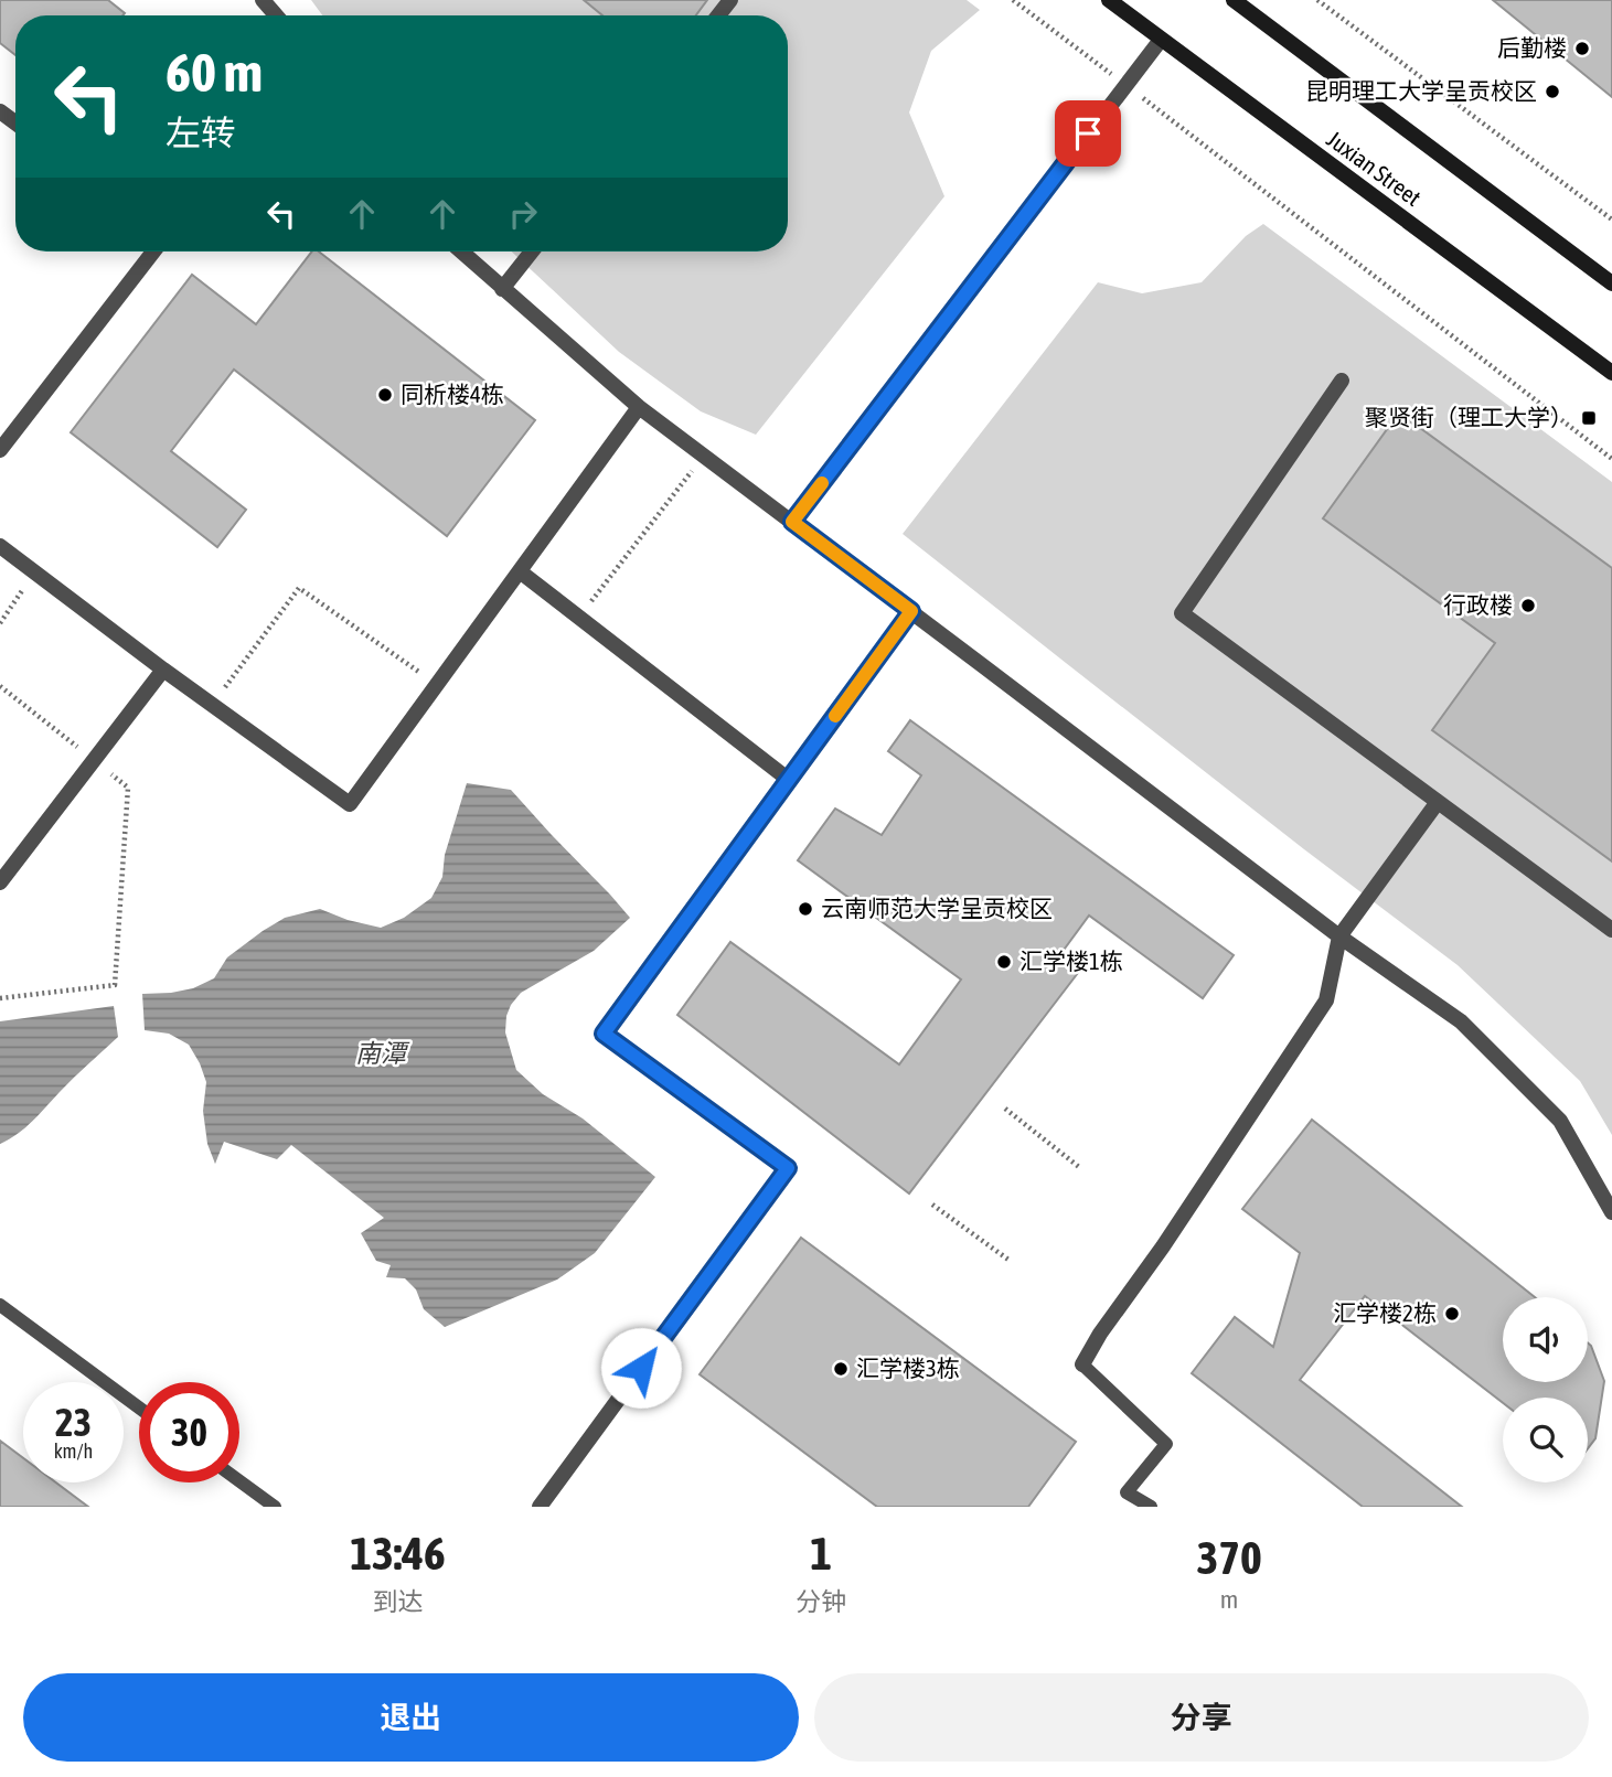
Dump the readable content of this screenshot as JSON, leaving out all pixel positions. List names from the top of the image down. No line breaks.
{"streets":{"main road":["Juxian Street"]},"water":["南潭"],"places":{"other":["后勤楼","昆明理工大学呈贡校区","同析楼4栋","行政楼","云南师范大学呈贡校区","汇学楼1栋","汇学楼2栋","汇学楼3栋"],"transit":["聚贤街（理工大学）"]},"page":{"turn":["60 m","左转"],"speed":"23 km/h","limit":"30","eta":["13:46","到达","1","分钟","370","m"],"buttons":["退出","分享"]}}
